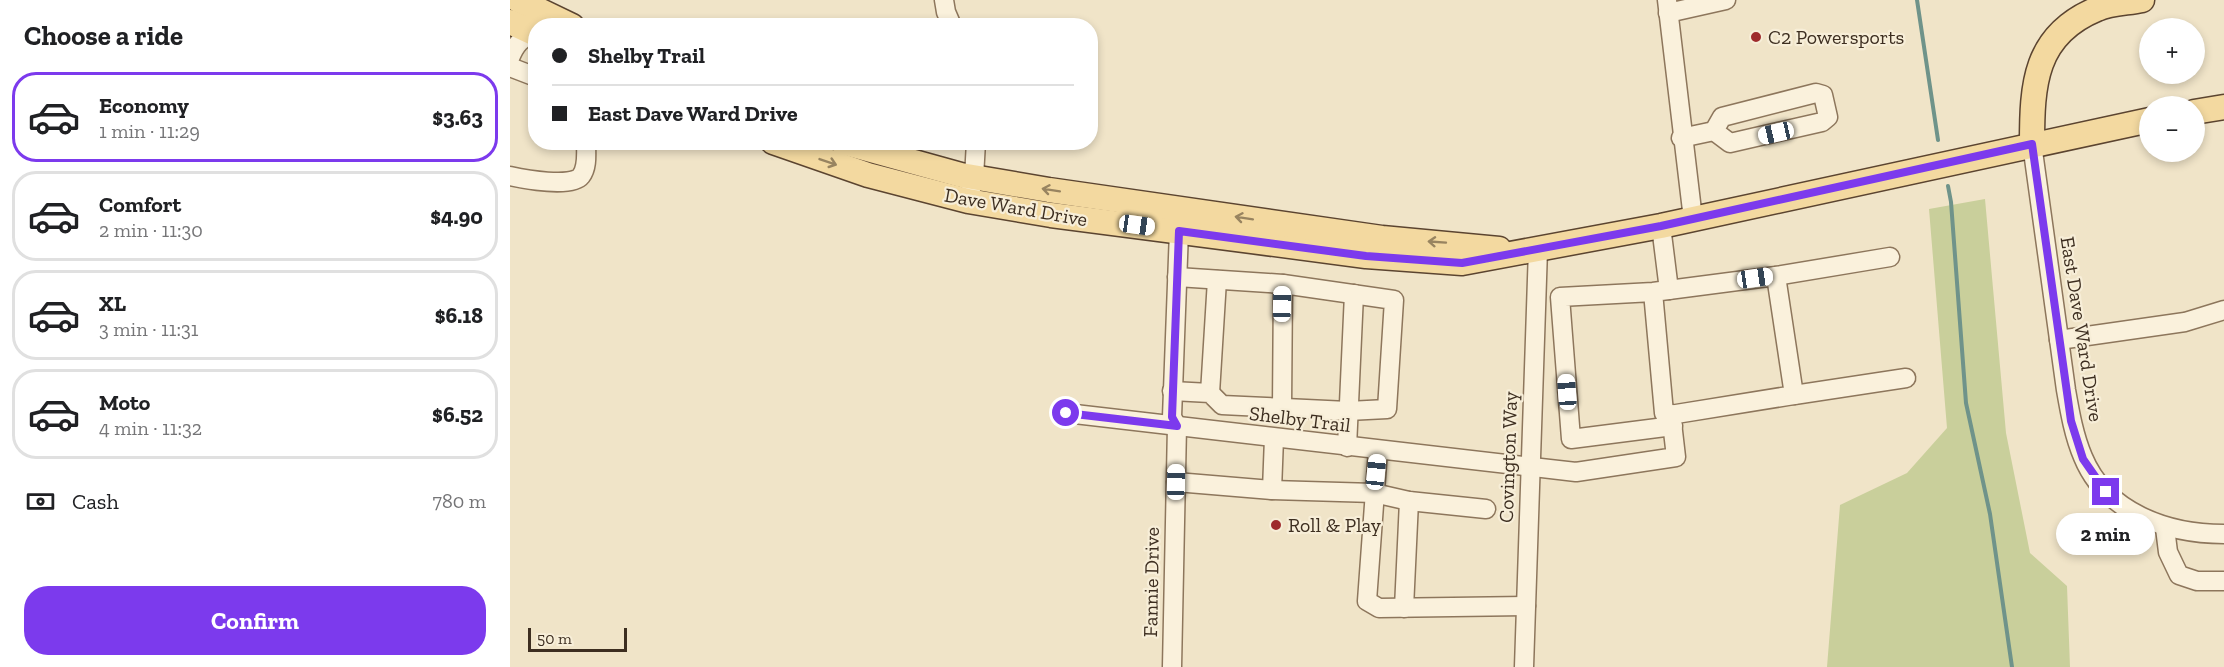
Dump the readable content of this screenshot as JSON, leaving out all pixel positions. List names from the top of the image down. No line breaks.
{"streets":{"main road":["Dave Ward Drive"],"street":["East Dave Ward Drive","Shelby Trail","Covington Way","Fannie Drive"]},"crossings":[["Dave Ward Drive","East Dave Ward Drive"],["Dave Ward Drive","Covington Way"],["Dave Ward Drive","Fannie Drive"],["Shelby Trail","Covington Way"],["Shelby Trail","Fannie Drive"]],"places":["C2 Powersports","Roll & Play"],"scale_bar":"50 m","page":{"heading":"Choose a ride","map_buttons":["+","−"],"banner":["Shelby Trail","East Dave Ward Drive"],"list":[{"name":"Economy","note":"1 min · 11:29","value":"$3.63"},{"name":"Comfort","note":"2 min · 11:30","value":"$4.90"},{"name":"XL","note":"3 min · 11:31","value":"$6.18"},{"name":"Moto","note":"4 min · 11:32","value":"$6.52"}],"pay":["Cash","780 m"],"bubble":"2 min","buttons":"Confirm","scale":"50 m"}}
